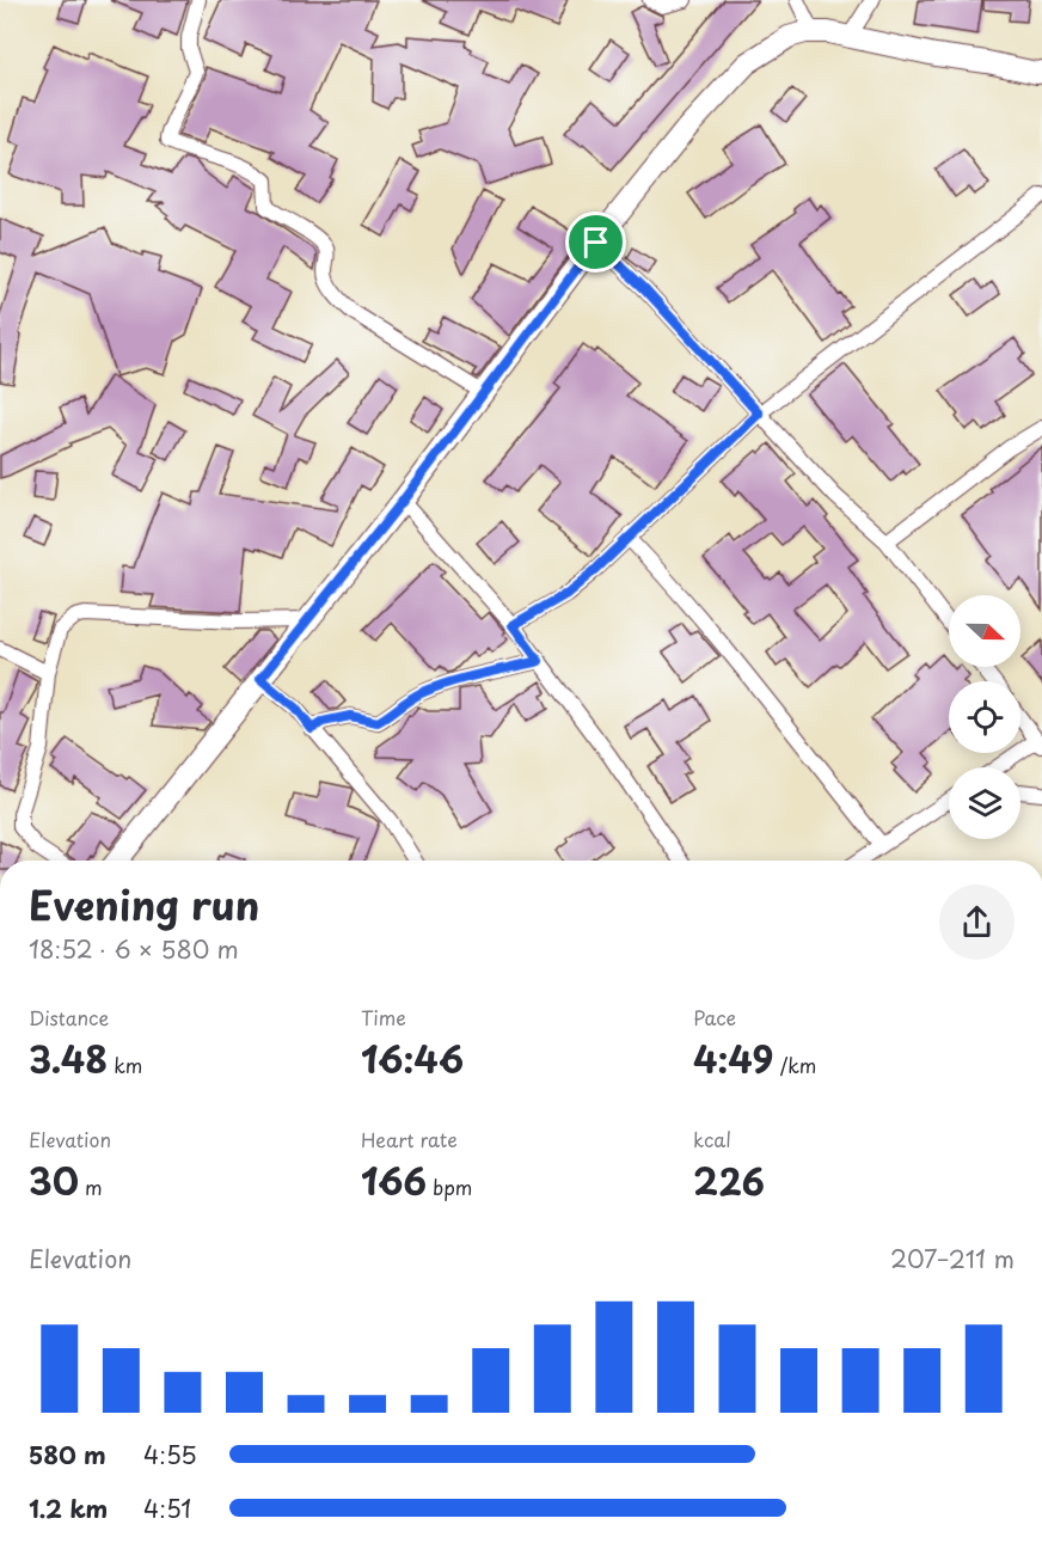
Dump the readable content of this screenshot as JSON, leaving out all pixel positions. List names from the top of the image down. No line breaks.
{"north":"right","page":{"heading":["Evening run","18:52 · 6 × 580 m"],"stats":[["Distance","3.48 km"],["Time","16:46"],["Pace","4:49 /km"],["Elevation","30 m"],["Heart rate","166 bpm"],["kcal","226"]],"chart":["Elevation","207–211 m"],"list":[{"name":"580 m","note":"4:55"},{"name":"1.2 km","note":"4:51"}]}}
